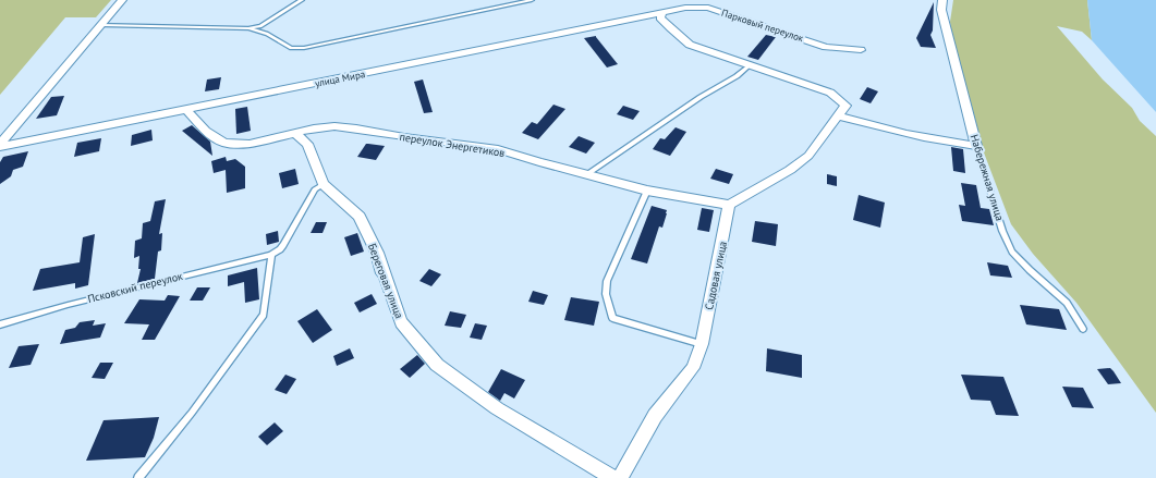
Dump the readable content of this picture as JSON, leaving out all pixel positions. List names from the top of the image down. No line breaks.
{"streets":{"street":["Парковый переулок","улица Мира","переулок Энергетиков","Набережная улица","Садовая улица","Береговая улица"],"lane":["Псковский переулок"]},"crossings":[["Парковый переулок","улица Мира"],["улица Мира","переулок Энергетиков"],["переулок Энергетиков","Садовая улица"],["переулок Энергетиков","Береговая улица"]]}
